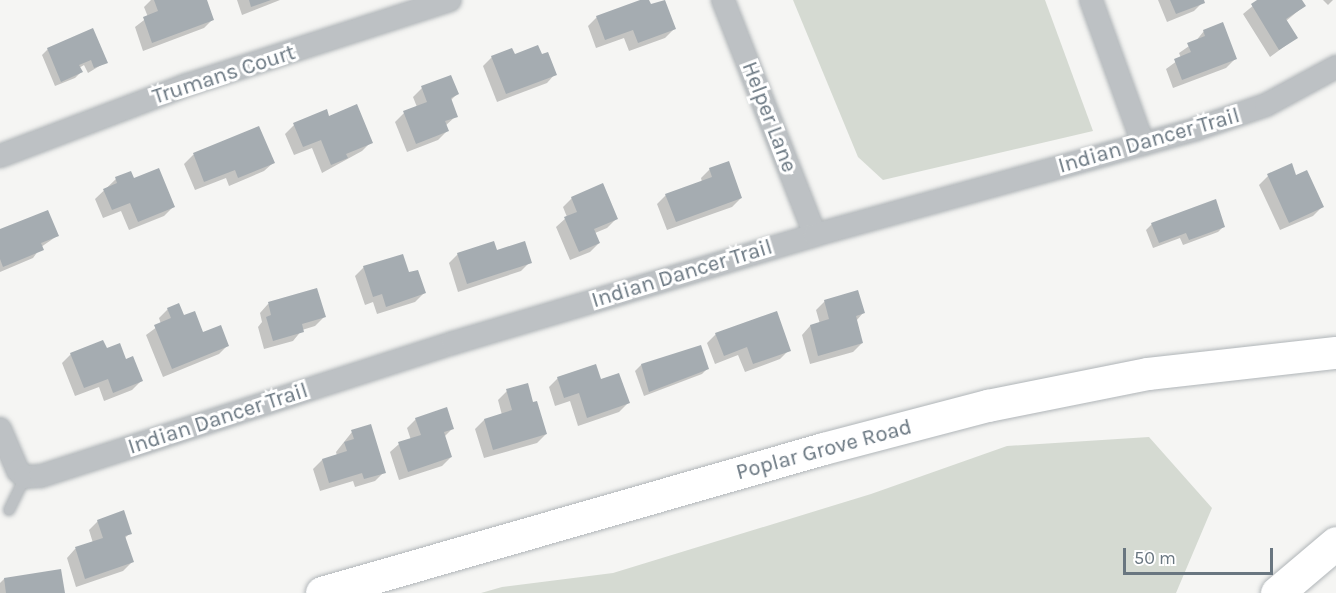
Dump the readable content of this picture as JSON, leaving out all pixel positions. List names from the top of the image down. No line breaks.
{"streets":{"main road":["Poplar Grove Road"],"street":["Trumans Court","Helper Lane","Indian Dancer Trail"]},"crossings":[["Helper Lane","Indian Dancer Trail"]],"scale_bar":"50 m"}
